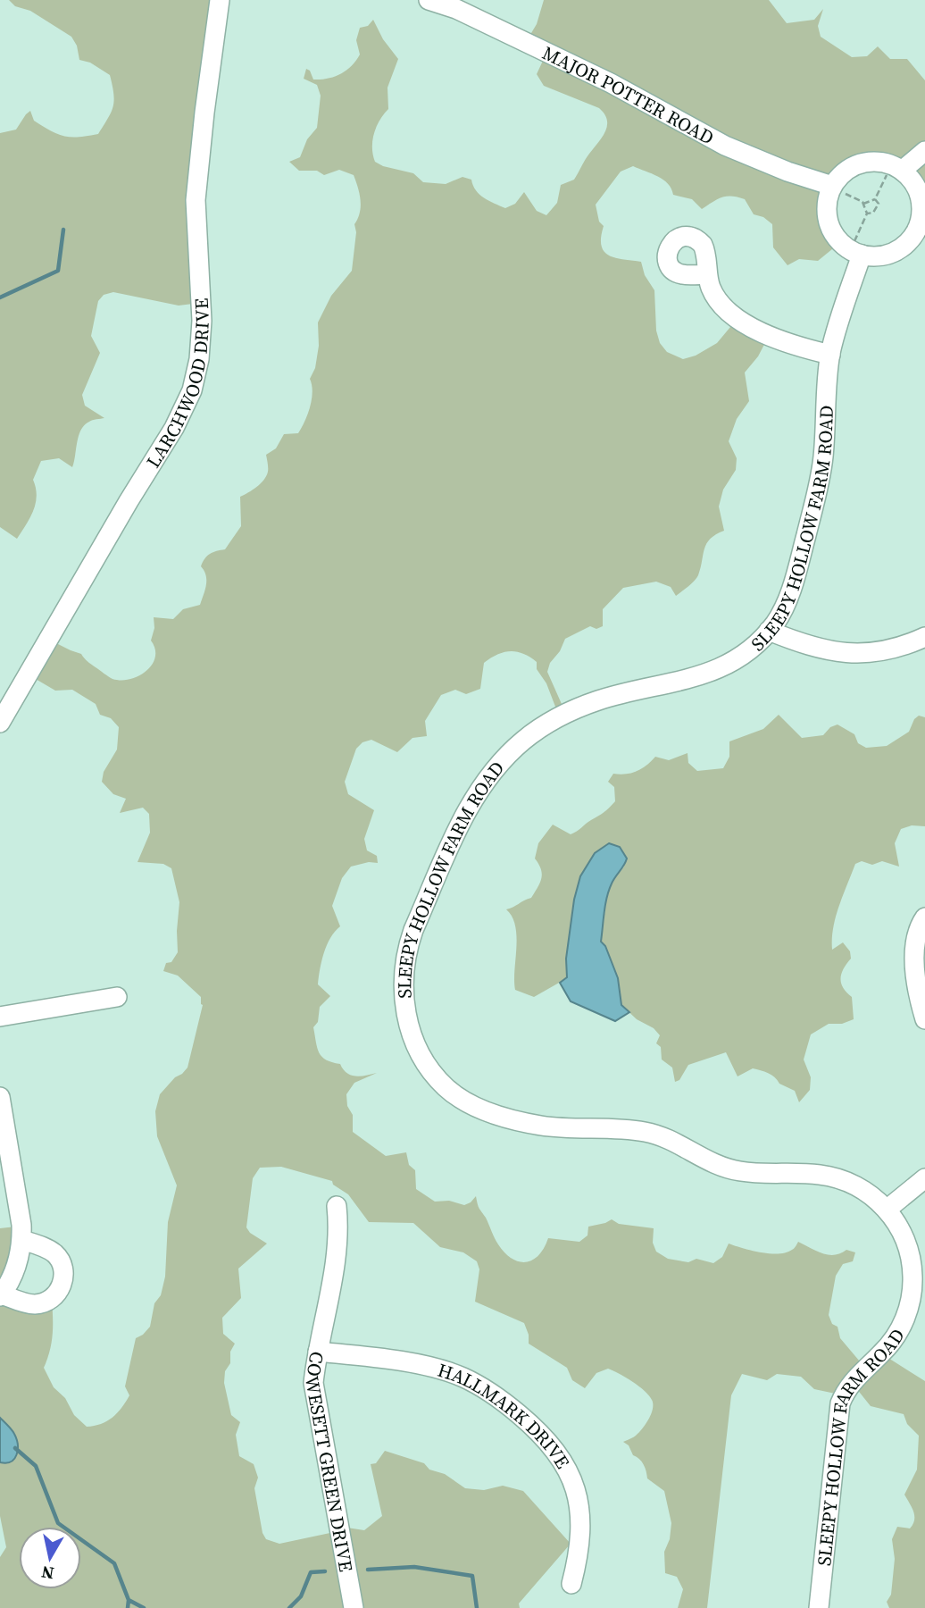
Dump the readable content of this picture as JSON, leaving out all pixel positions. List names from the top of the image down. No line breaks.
{"streets":{"street":["MAJOR POTTER ROAD","LARCHWOOD DRIVE","SLEEPY HOLLOW FARM ROAD","HALLMARK DRIVE","COWESETT GREEN DRIVE"]},"crossings":[["HALLMARK DRIVE","COWESETT GREEN DRIVE"]],"north":"bottom"}
